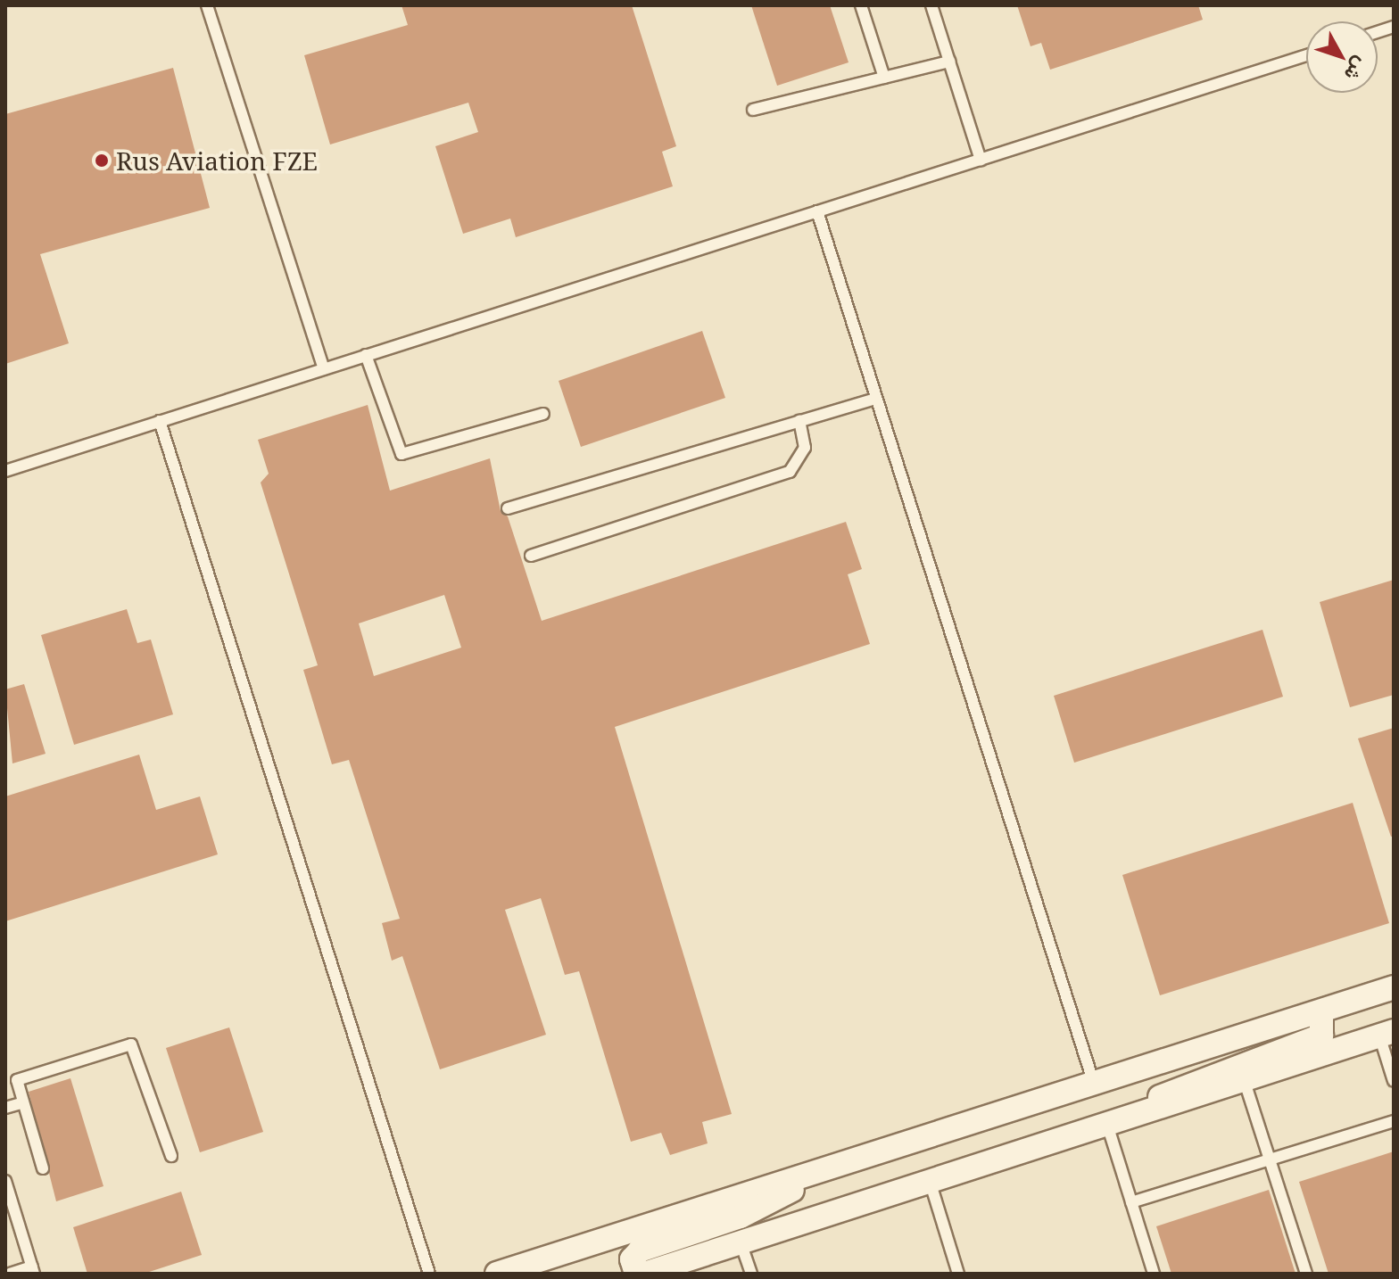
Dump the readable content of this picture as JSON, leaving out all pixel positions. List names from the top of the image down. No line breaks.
{"places":["Rus Aviation FZE"],"north":"bottom right"}
